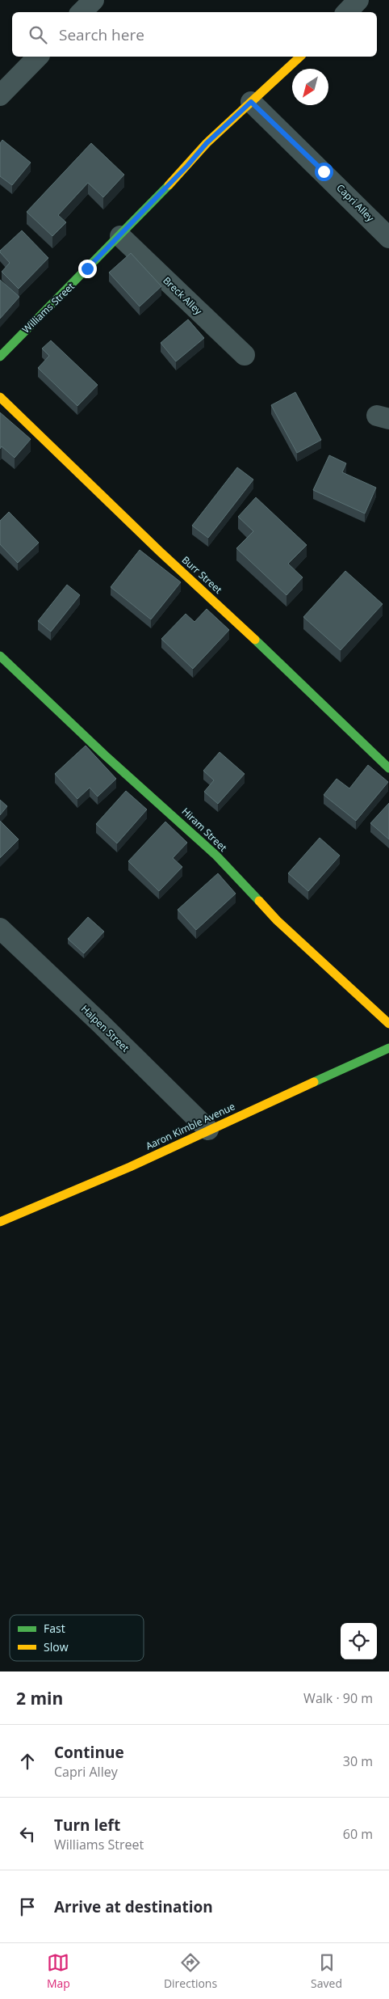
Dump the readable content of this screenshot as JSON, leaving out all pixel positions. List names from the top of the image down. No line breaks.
{"streets":{"street":["Capri Alley","Breck Alley","Williams Street","Burr Street","Hiram Street","Halpen Street","Aaron Kimble Avenue"]},"crossings":[["Capri Alley","Williams Street"],["Breck Alley","Williams Street"],["Halpen Street","Aaron Kimble Avenue"]],"legend":["Fast","Slow"],"north":"bottom left","page":{"search":"Search here","heading":["2 min","Walk · 90 m"],"list":[["Continue","Capri Alley","30 m"],["Turn left","Williams Street","60 m"],"Arrive at destination"],"nav":["Map","Directions","Saved"]}}
